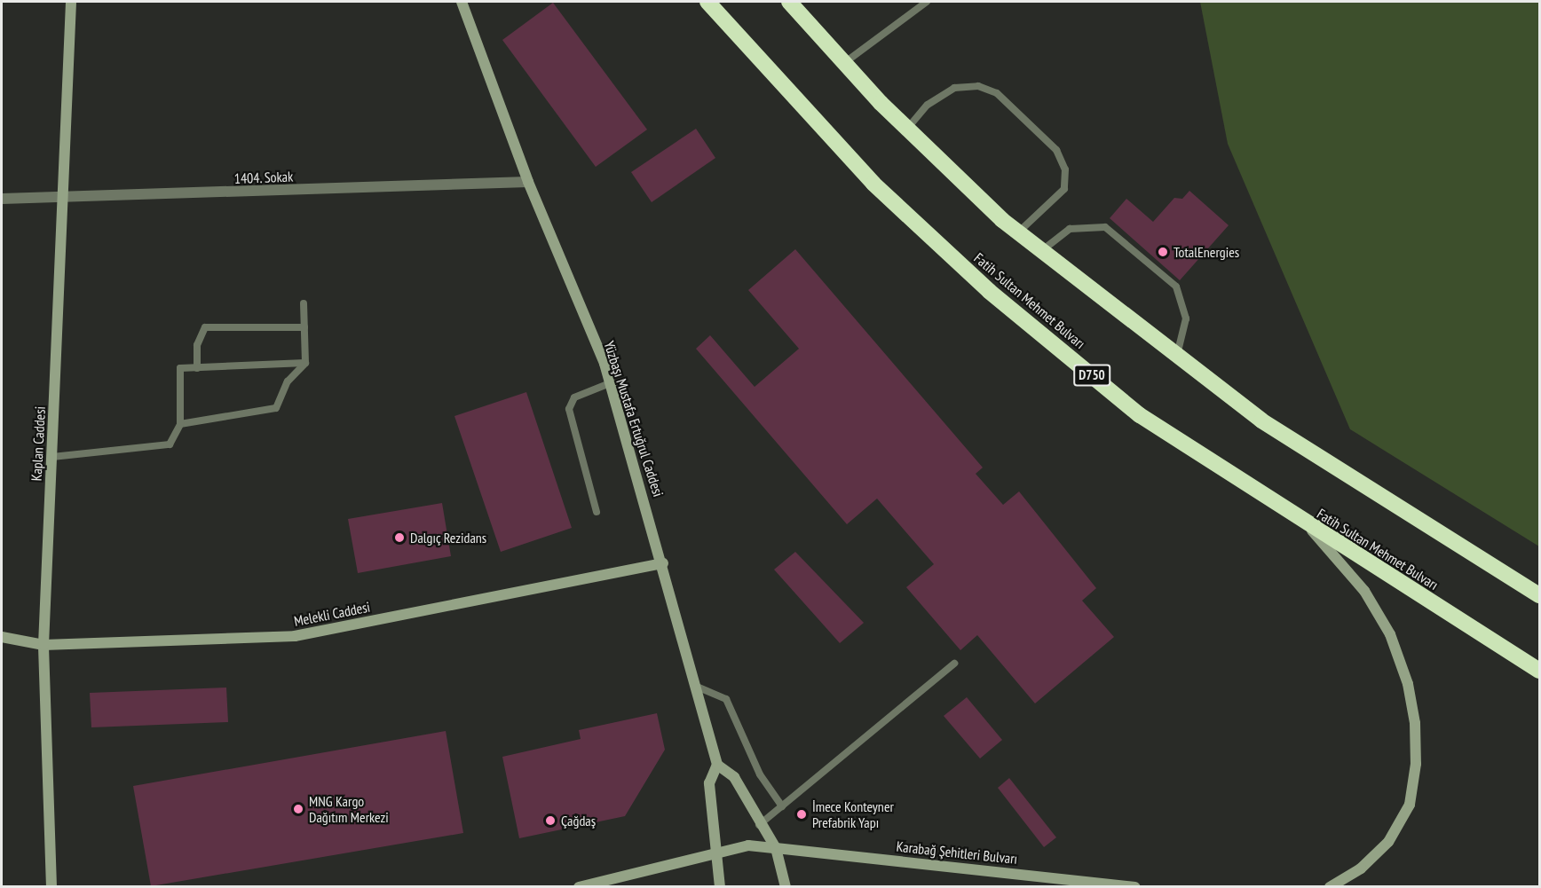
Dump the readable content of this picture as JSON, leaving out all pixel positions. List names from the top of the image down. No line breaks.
{"streets":{"highway":["Fatih Sultan Mehmet Bulvarı","D750"],"street":["1404. Sokak","Yüzbaşı Mustafa Ertuğrul Caddesi","Kaplan Caddesi","Melekli Caddesi","Karabağ Şehitleri Bulvarı"]},"crossings":[["1404. Sokak","Yüzbaşı Mustafa Ertuğrul Caddesi"],["1404. Sokak","Kaplan Caddesi"],["Yüzbaşı Mustafa Ertuğrul Caddesi","Melekli Caddesi"],["Kaplan Caddesi","Melekli Caddesi"]],"places":["TotalEnergies","Dalgıç Rezidans","MNG Kargo Dağıtım Merkezi","İmece Konteyner Prefabrik Yapı","Çağdaş"]}
